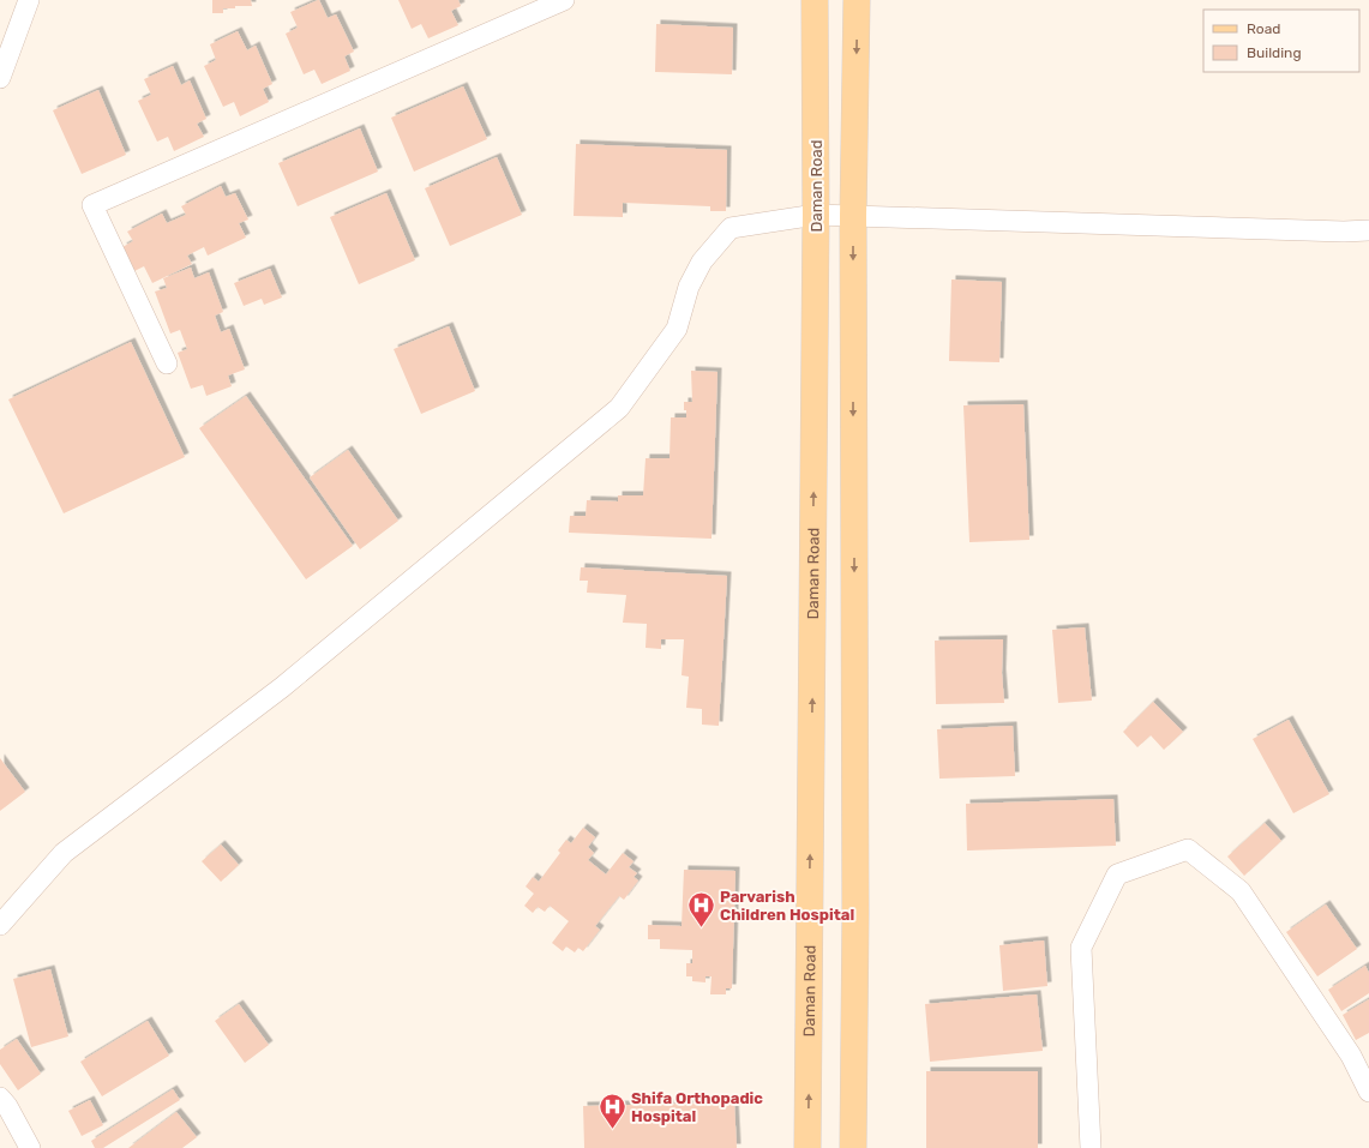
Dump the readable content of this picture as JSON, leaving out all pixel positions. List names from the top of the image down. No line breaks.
{"streets":{"main road":["Daman Road"]},"places":{"hospital":["Parvarish Children Hospital","Shifa Orthopadic Hospital"]},"legend":["Road","Building"]}
